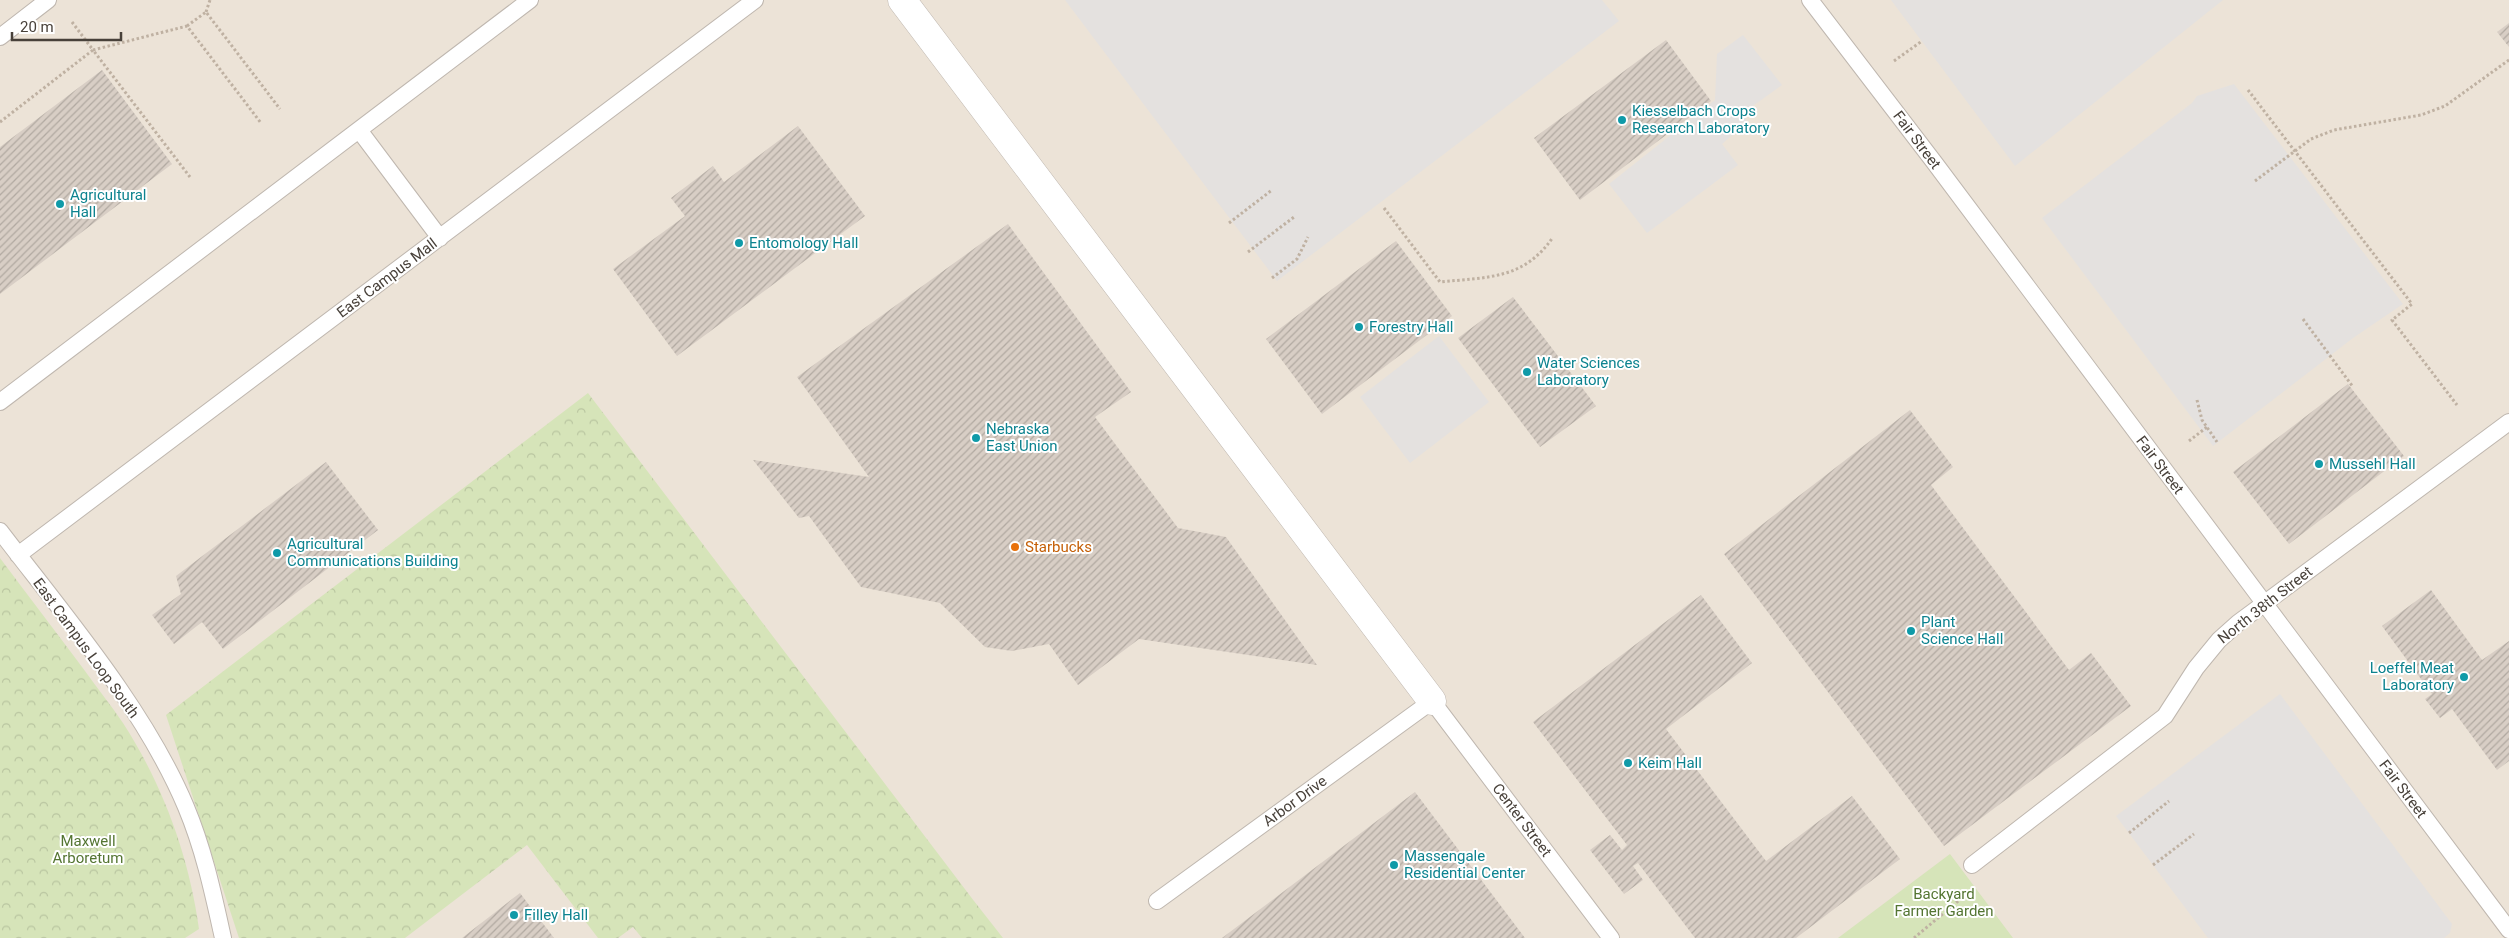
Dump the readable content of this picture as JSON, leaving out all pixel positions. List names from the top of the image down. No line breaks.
{"streets":{"lane":["Fair Street","East Campus Mall","North 38th Street","East Campus Loop South","Arbor Drive","Center Street"]},"crossings":[["Fair Street","North 38th Street"],["East Campus Mall","East Campus Loop South"],["Arbor Drive","Center Street"]],"parks":["Maxwell Arboretum","Backyard Farmer Garden"],"places":["Kiesselbach Crops Research Laboratory","Agricultural Hall","Entomology Hall","Forestry Hall","Water Sciences Laboratory","Nebraska East Union","Mussehl Hall","Starbucks","Agricultural Communications Building","Plant Science Hall","Loeffel Meat Laboratory","Keim Hall","Massengale Residential Center","Filley Hall"],"scale_bar":"20 m"}
